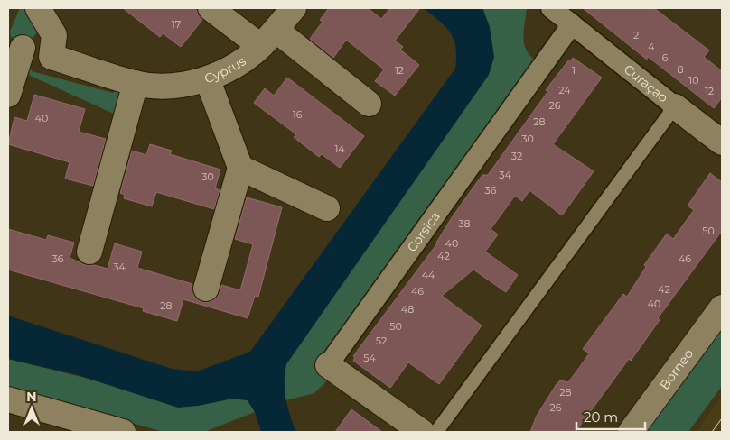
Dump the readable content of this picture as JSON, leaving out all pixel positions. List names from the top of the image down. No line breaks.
{"streets":{"street":["Cyprus","Curaçao","Corsica","Borneo"]},"crossings":[["Curaçao","Corsica"]],"house_numbers":["17","2","4","6","8","12","1","10","24","12","26","16","40","28","30","14","32","34","30","36","38","50","40","42","36","46","34","44","42","46","40","28","48","50","52","54","28","26"],"scale_bar":"20 m","north":"top"}
